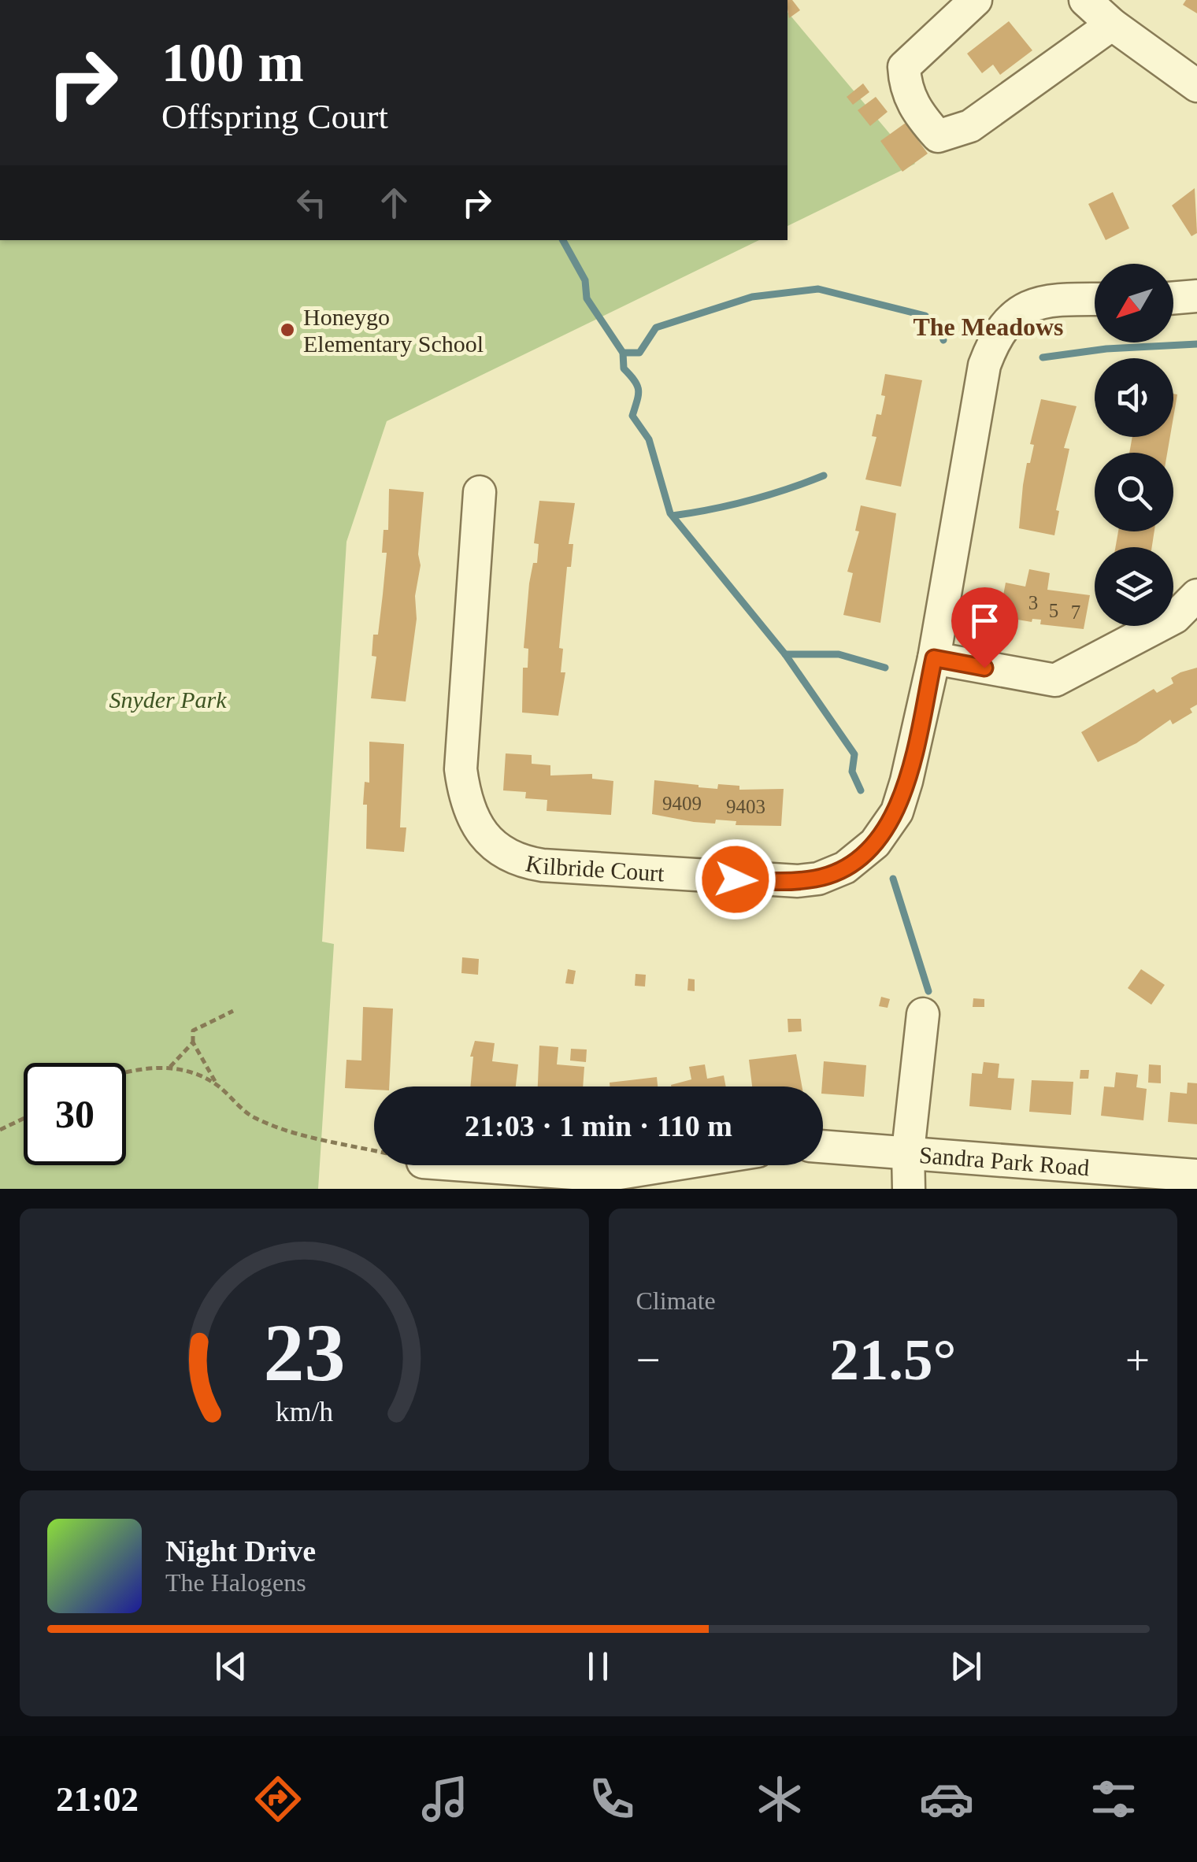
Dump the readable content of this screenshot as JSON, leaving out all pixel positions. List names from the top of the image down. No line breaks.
{"streets":{"street":["Kilbride Court","Sandra Park Road"]},"districts":["The Meadows"],"parks":["Snyder Park"],"places":["Honeygo Elementary School"],"house_numbers":["3","5","7","9409","9403"],"north":"bottom left","page":{"turn":["100 m","Offspring Court"],"limit":"30","trip":"21:03 · 1 min · 110 m","tile":"Climate","heat":["−","21.5°","+"],"song":["Night Drive","The Halogens"],"tabs":"21:02","gauge":["23","km/h"]}}
